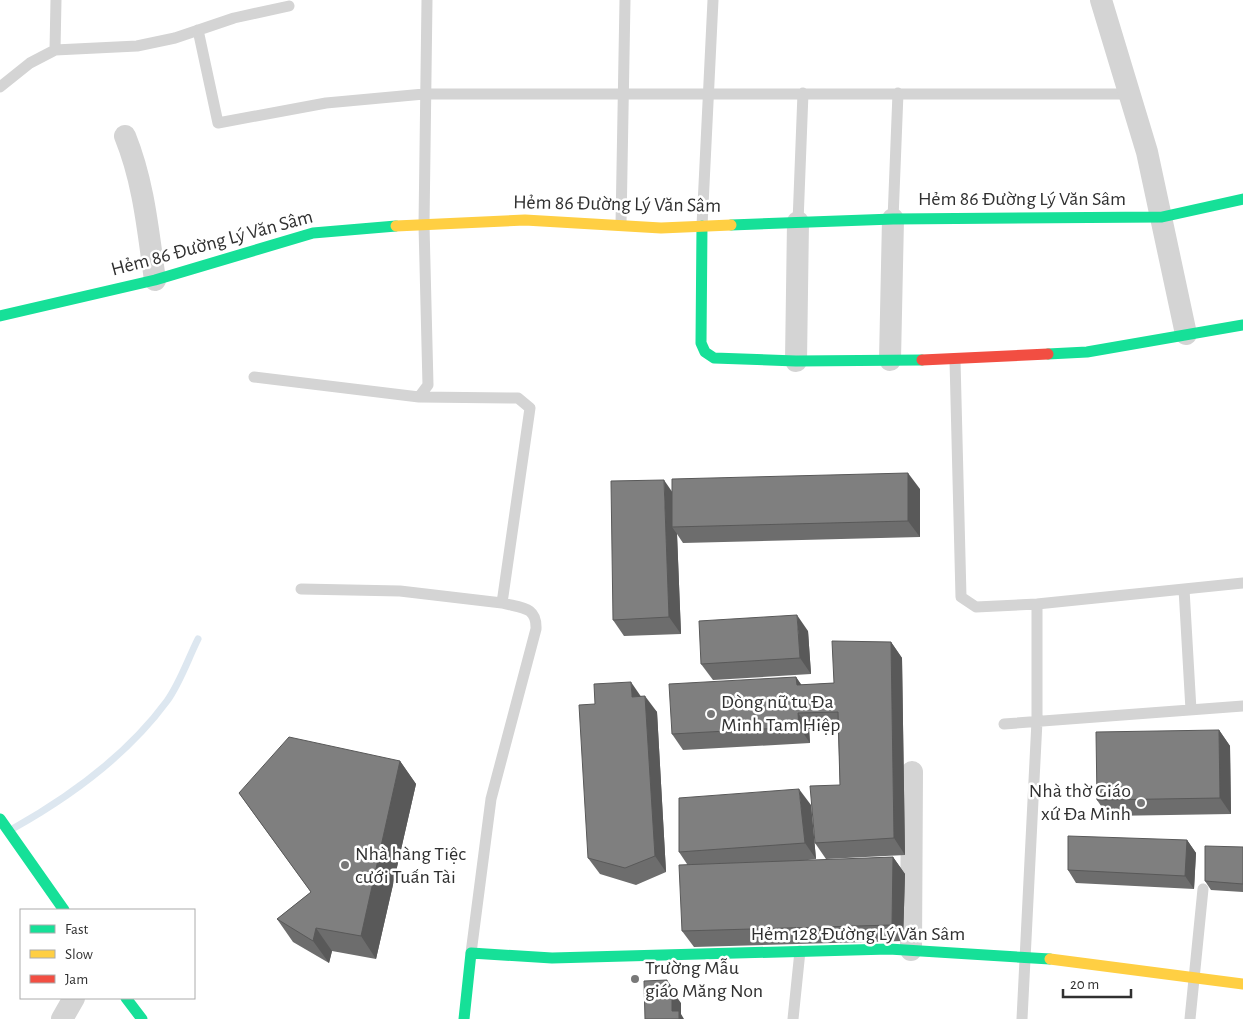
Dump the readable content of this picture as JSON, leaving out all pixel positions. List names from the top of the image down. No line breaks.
{"streets":{"street":["Hẻm 86 Đường Lý Văn Sâm","Hẻm 128 Đường Lý Văn Sâm"]},"places":["Dòng nữ tu Đa Minh Tam Hiệp","Nhà thờ Giáo xứ Đa Minh","Nhà hàng Tiệc cưới Tuấn Tài","Trường Mẫu giáo Măng Non"],"legend":["Fast","Slow","Jam"],"scale_bar":"20 m"}
